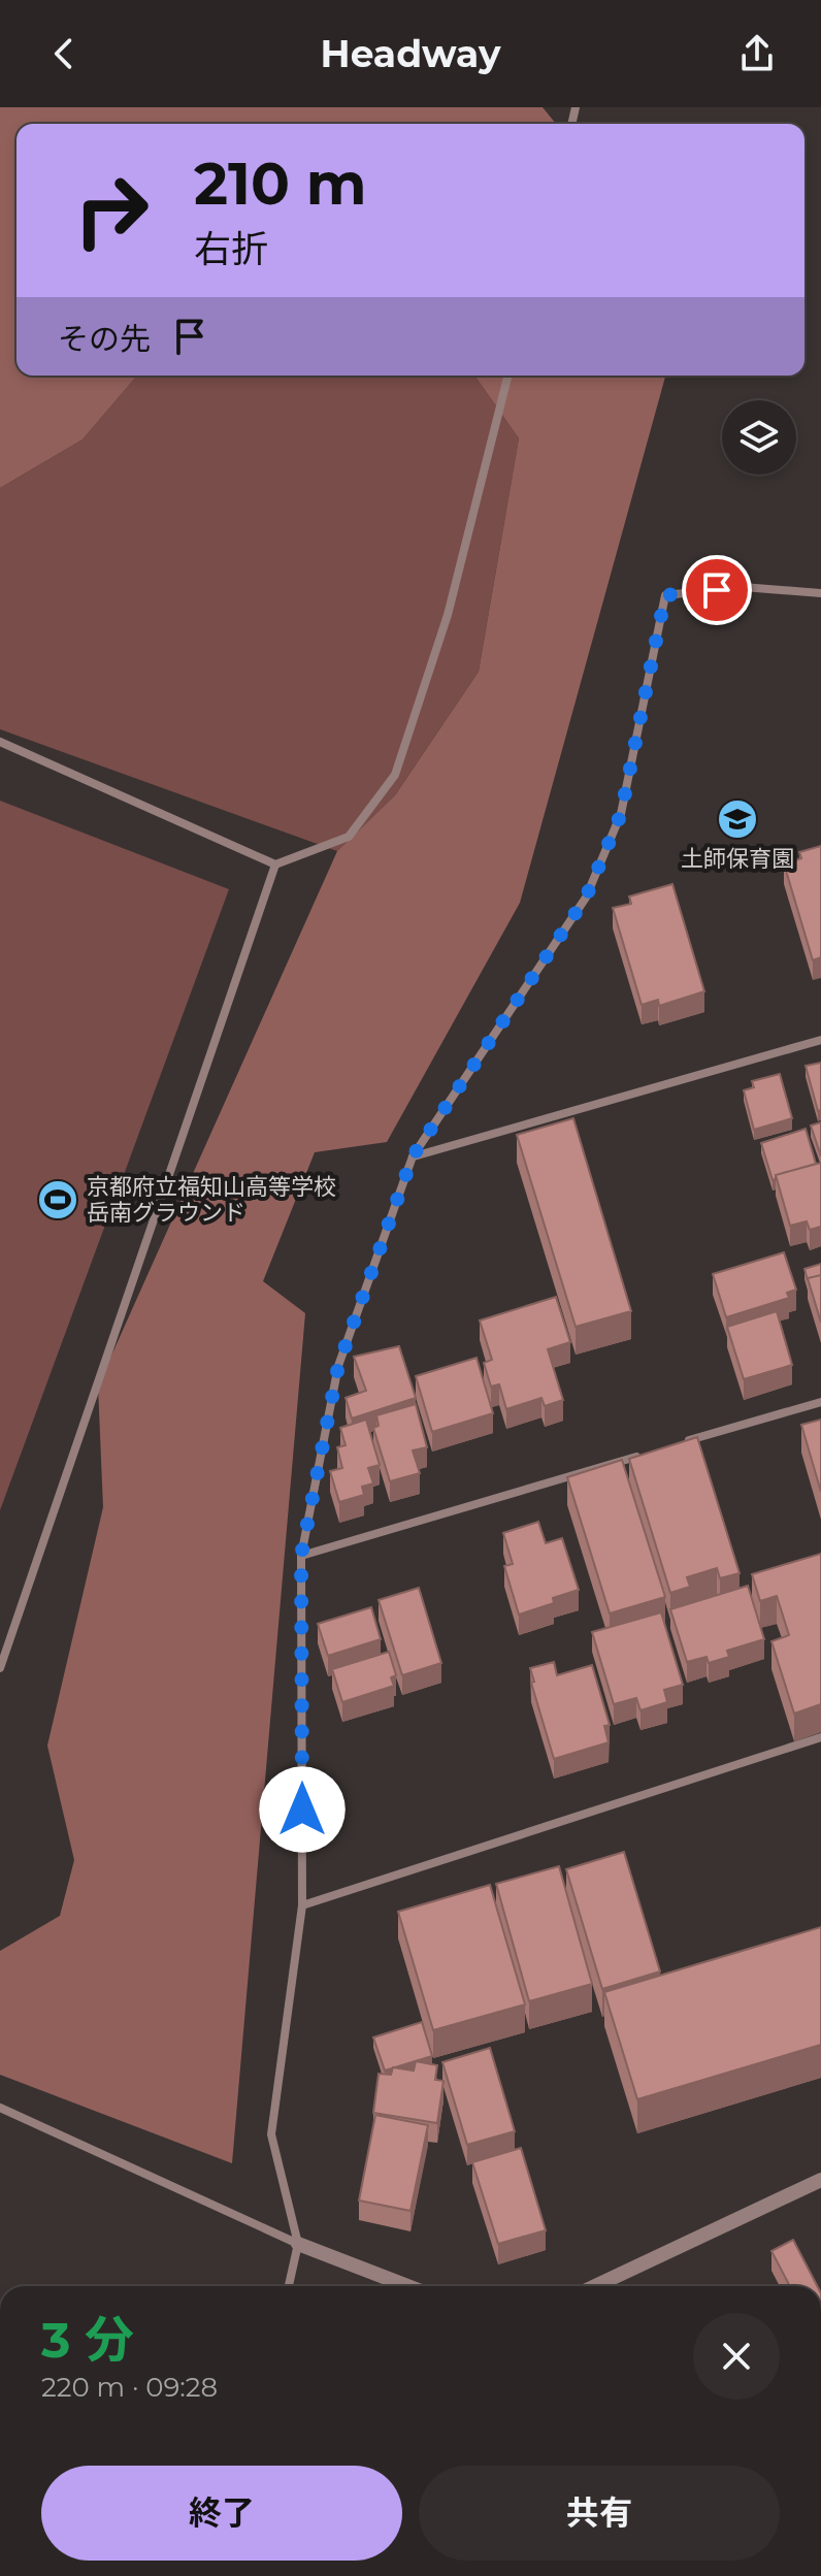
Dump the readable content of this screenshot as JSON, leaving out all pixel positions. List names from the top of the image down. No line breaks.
{"places":{"school or university":["土師保育園"],"sports":["京都府立福知山高等学校 岳南グラウンド"]},"page":{"header":"Headway","turn":["210 m","右折"],"then":"その先","heading":["3 分","220 m · 09:28"],"buttons":["終了","共有"]}}
